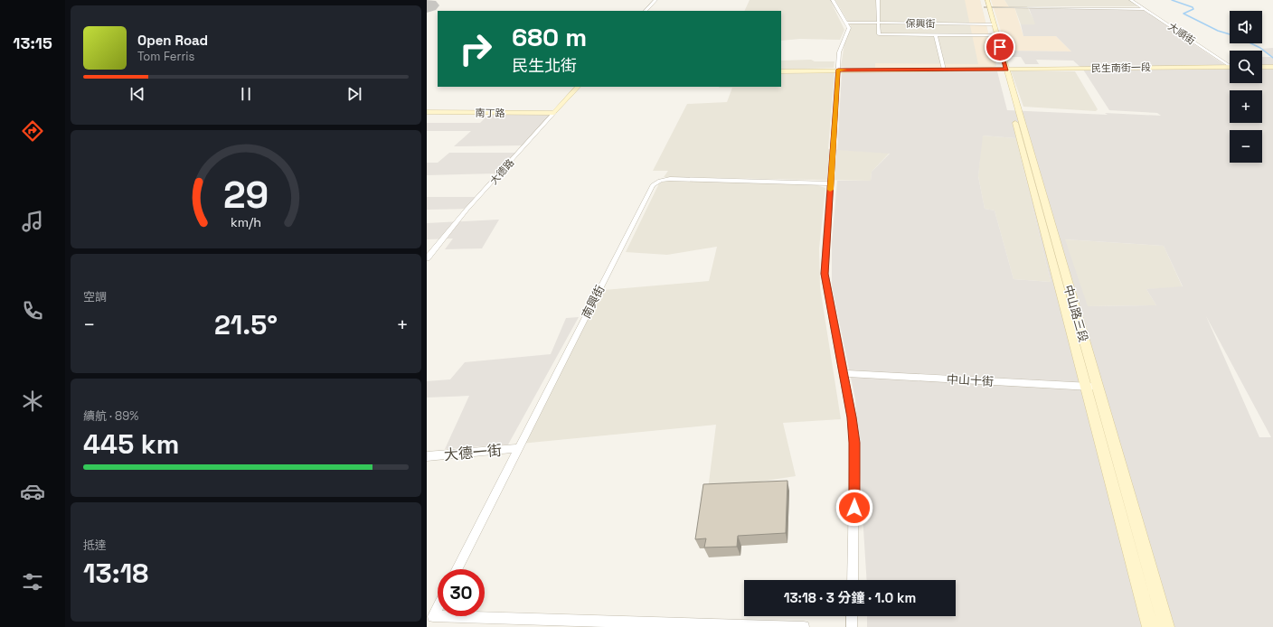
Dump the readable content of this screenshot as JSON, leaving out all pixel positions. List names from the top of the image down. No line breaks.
{"streets":{"main road":["民生南街一段","南丁路","大德路","中山路三段"],"street":["保興街","大順街","南興街","中山十街","大德一街"]},"crossings":[["保興街","中山路三段"],["民生南街一段","中山路三段"],["南丁路","大德路"],["南興街","大德一街"],["中山路三段","中山十街"]],"page":{"tabs":"13:15","map_buttons":["+","−"],"turn":["680 m","民生北街"],"song":["Open Road","Tom Ferris"],"tile":["空調",["續航 · 89%","445 km"],["抵達","13:18"]],"heat":["−","21.5°","+"],"limit":"30","trip":"13:18 · 3 分鐘 · 1.0 km","gauge":["29","km/h"]}}
